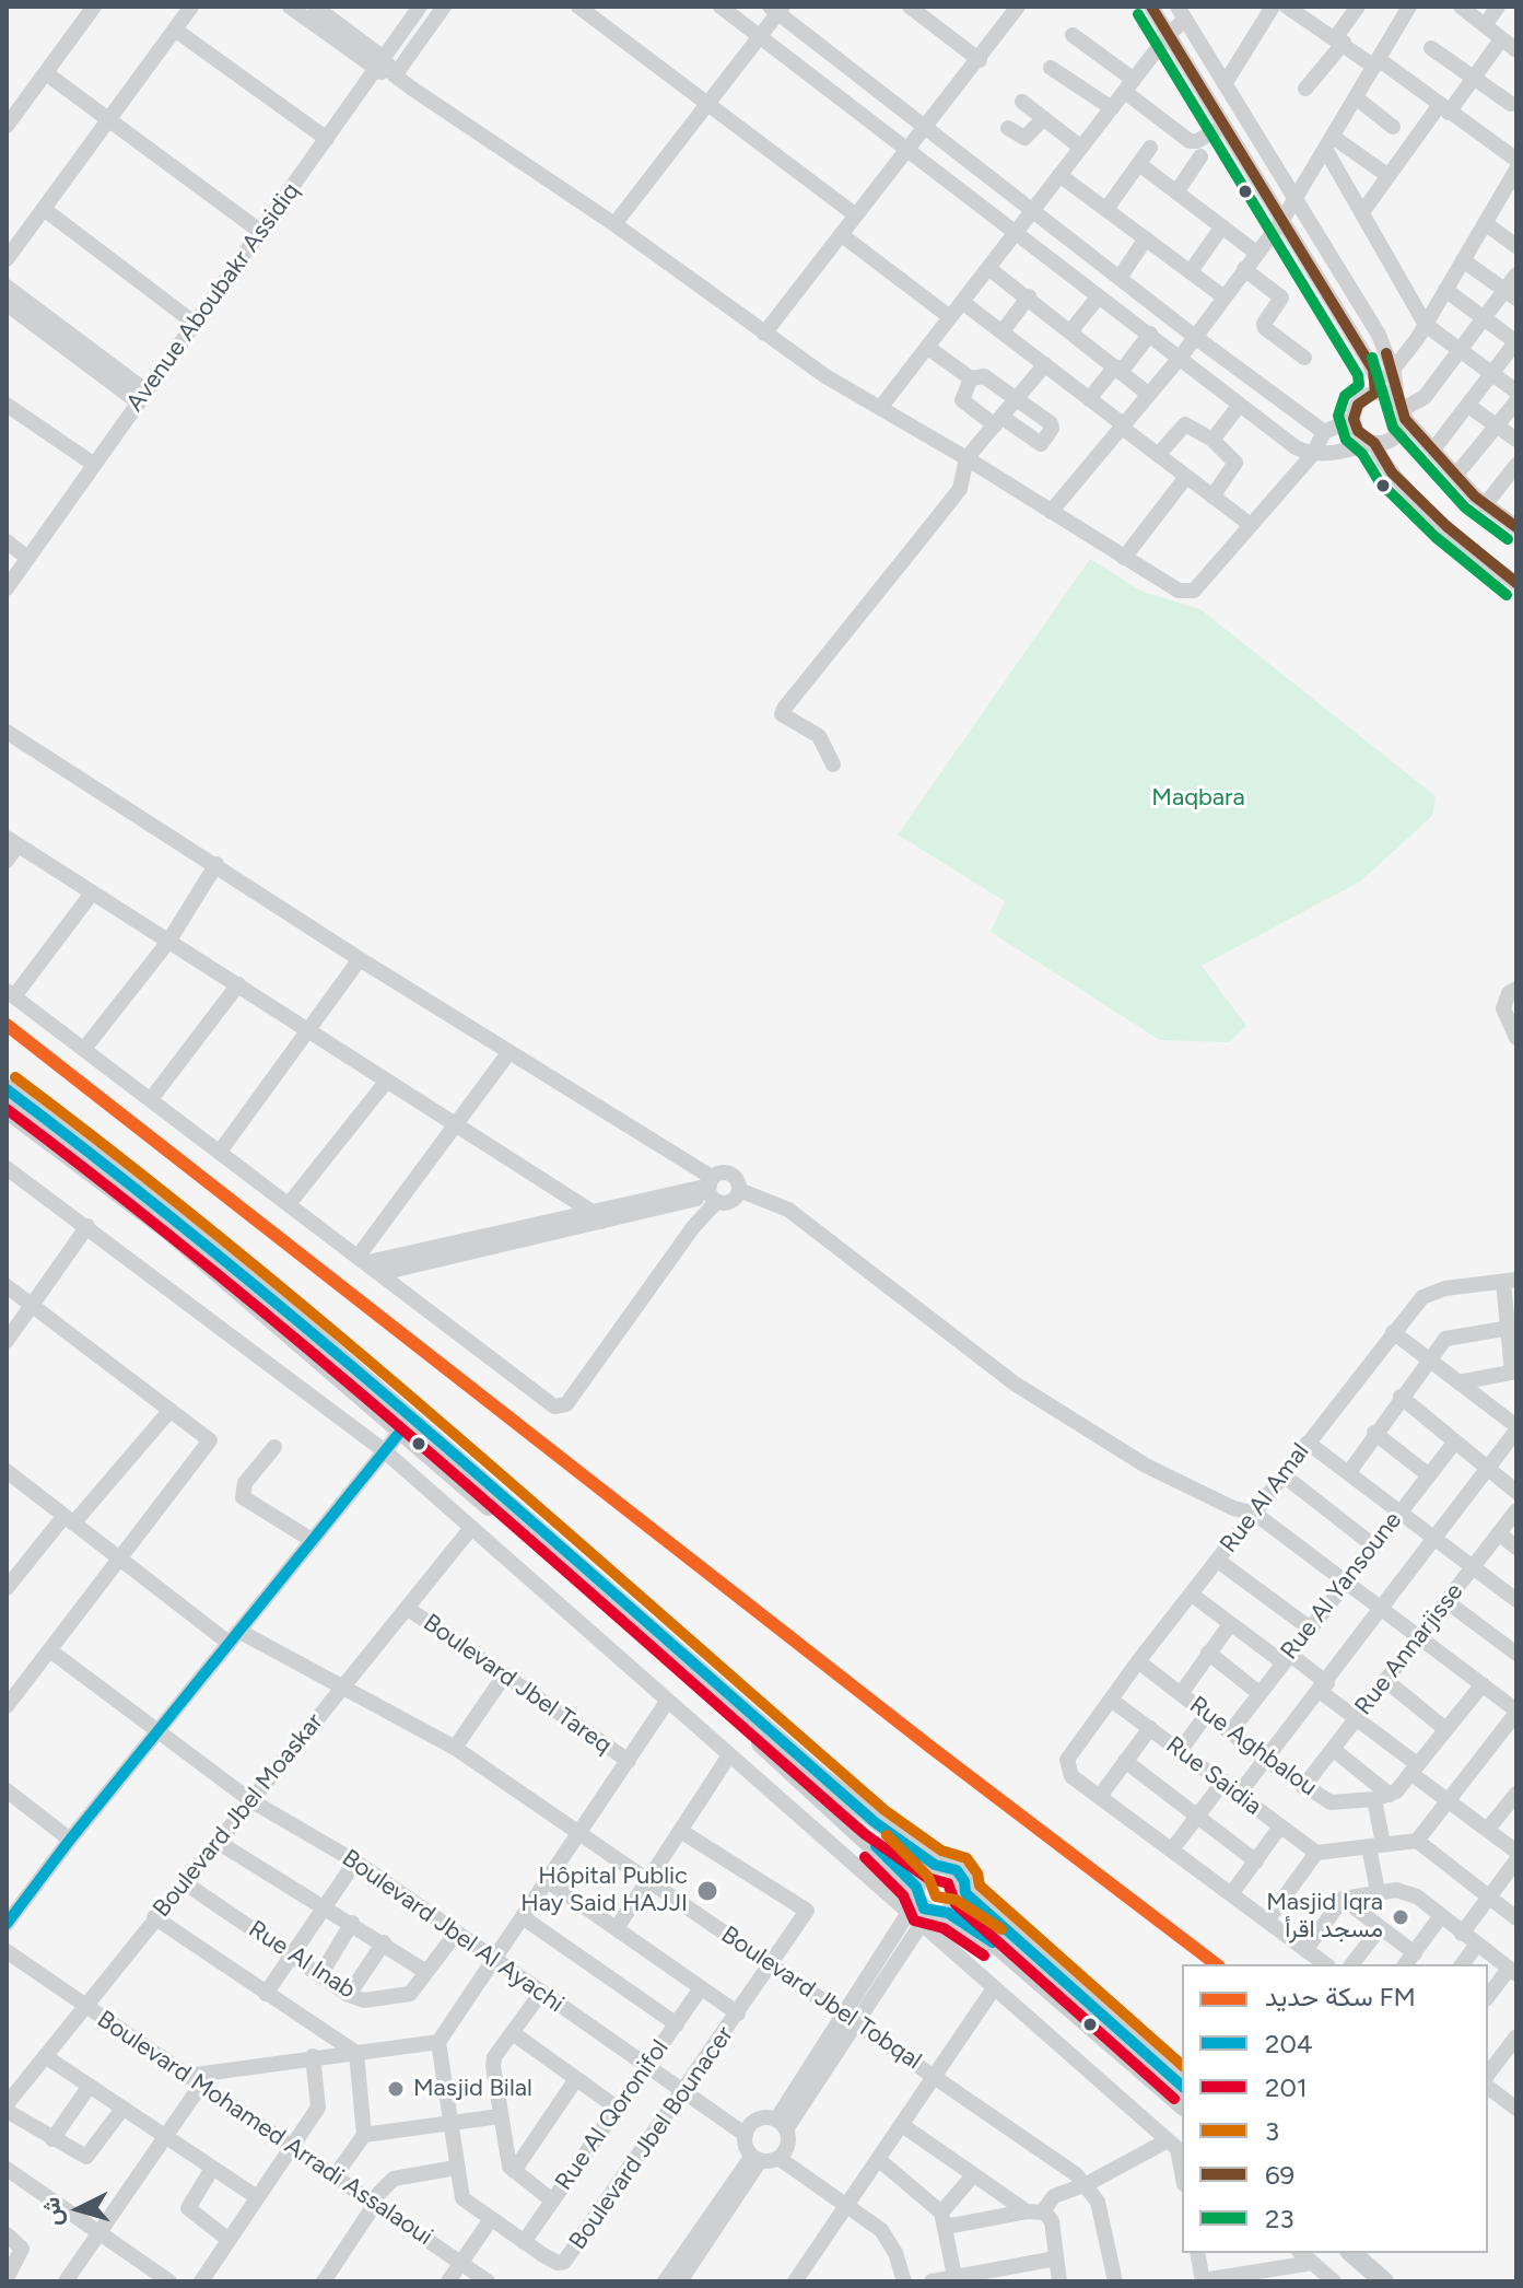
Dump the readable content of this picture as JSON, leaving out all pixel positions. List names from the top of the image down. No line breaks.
{"streets":{"street":["Avenue Aboubakr Assidiq","Rue Al Amal","Rue Al Yansoune","Rue Annarjisse","Boulevard Jbel Tareq","Rue Aghbalou","Rue Saidia","Boulevard Jbel Moaskar","Boulevard Jbel Al Ayachi","Rue Al Inab","Boulevard Jbel Tobqal","Rue Al Qoronifol","Boulevard Mohamed Arradi Assalaoui","Boulevard Jbel Bounacer"]},"crossings":[["Rue Al Amal","Rue Aghbalou"],["Rue Al Amal","Rue Saidia"],["Rue Al Yansoune","Rue Aghbalou"],["Rue Annarjisse","Rue Aghbalou"],["Boulevard Jbel Tareq","Boulevard Jbel Moaskar"],["Boulevard Jbel Moaskar","Boulevard Jbel Al Ayachi"],["Boulevard Jbel Moaskar","Rue Al Inab"],["Boulevard Jbel Moaskar","Boulevard Jbel Tobqal"],["Boulevard Jbel Moaskar","Boulevard Mohamed Arradi Assalaoui"],["Boulevard Jbel Al Ayachi","Rue Al Inab"],["Boulevard Jbel Al Ayachi","Rue Al Qoronifol"],["Boulevard Jbel Al Ayachi","Boulevard Jbel Bounacer"],["Boulevard Jbel Tobqal","Boulevard Jbel Bounacer"],["Rue Al Qoronifol","Boulevard Jbel Bounacer"]],"parks":["Maqbara"],"places":["Hôpital Public Hay Said HAJJI","Masjid Iqra مسجد اقرأ","Masjid Bilal"],"lines":["transit line 69","transit line 23","rail line FM","transit line 3","transit line 204","transit line 201"],"legend":["سكة حديد FM","204","201","3","69","23"],"north":"left"}
